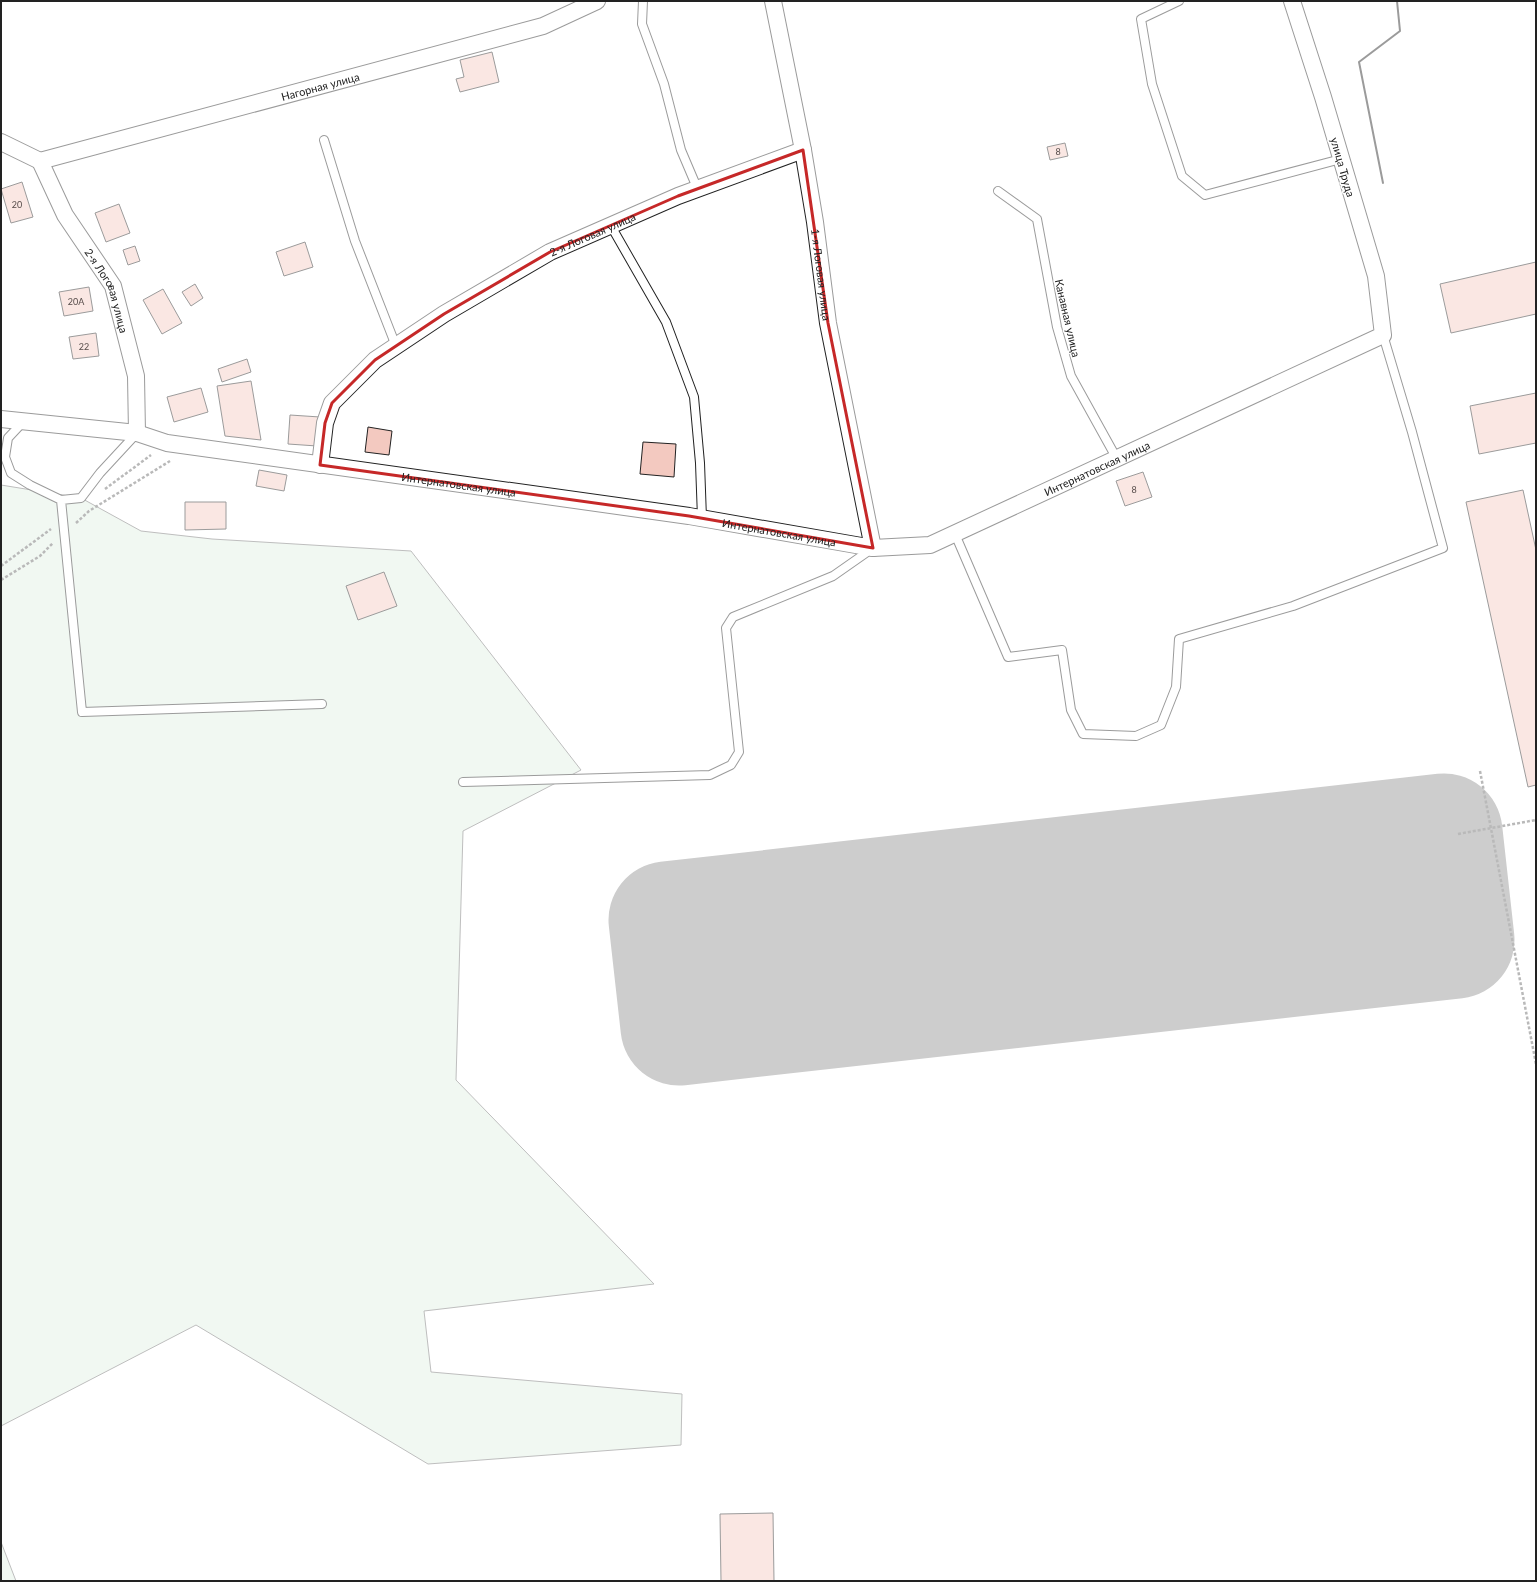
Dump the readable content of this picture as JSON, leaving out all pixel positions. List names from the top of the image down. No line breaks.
{"streets":{"street":["Нагорная улица","улица Труда","2-я Логовая улица","1-я Логовая улица","Интернатовская улица"],"lane":["Канавная улица"]},"crossings":[["Нагорная улица","2-я Логовая улица"],["улица Труда","Интернатовская улица"],["2-я Логовая улица","1-я Логовая улица"],["2-я Логовая улица","Интернатовская улица"],["1-я Логовая улица","Интернатовская улица"],["Канавная улица","Интернатовская улица"]],"house_numbers":["8","20","20А","22","8"]}
